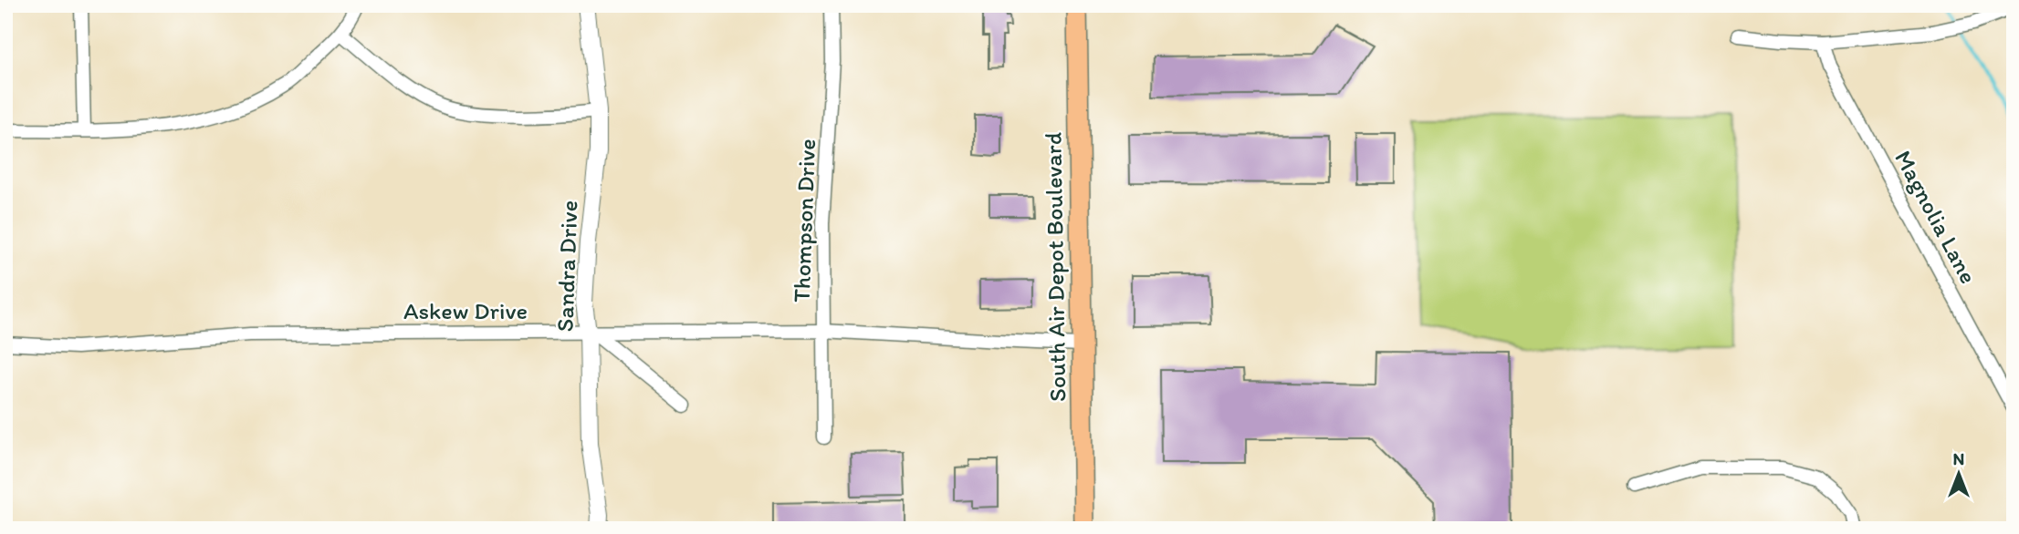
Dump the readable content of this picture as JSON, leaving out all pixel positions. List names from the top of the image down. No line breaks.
{"streets":{"main road":["South Air Depot Boulevard"],"street":["Magnolia Lane","Thompson Drive","Sandra Drive","Askew Drive"]},"crossings":[["Thompson Drive","Askew Drive"],["Sandra Drive","Askew Drive"],["South Air Depot Boulevard","Askew Drive"]],"north":"top"}
